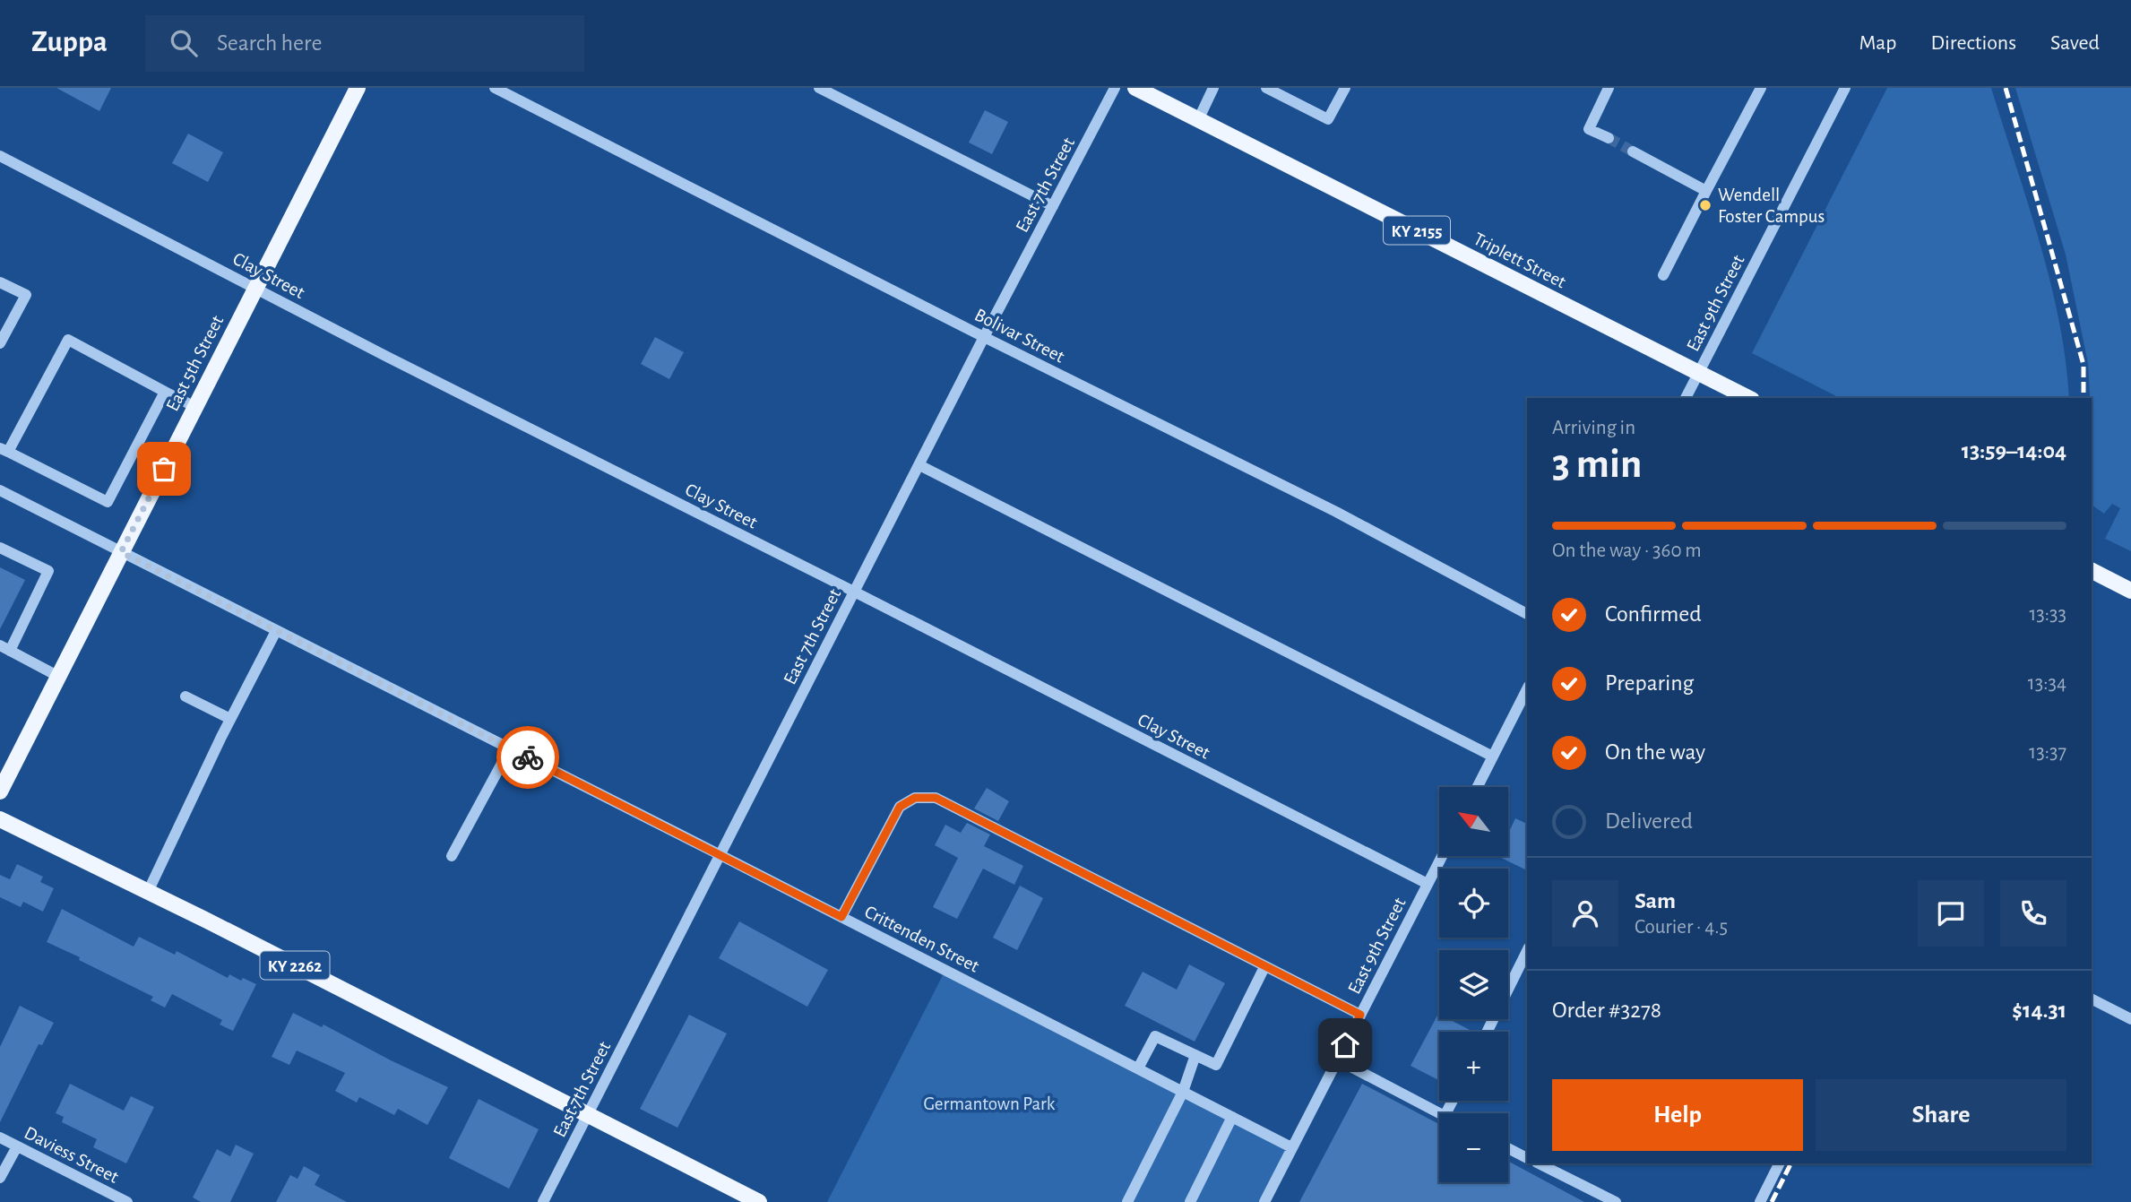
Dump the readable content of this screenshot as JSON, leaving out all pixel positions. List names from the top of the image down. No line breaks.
{"streets":{"main road":["KY 2155","Triplett Street","East 5th Street","KY 2262"],"street":["East 7th Street","Clay Street","East 9th Street","Bolivar Street","Crittenden Street","Daviess Street"]},"crossings":[["East 7th Street","Clay Street"],["East 7th Street","Bolivar Street"],["East 7th Street","Crittenden Street"],["East 7th Street","KY 2262"],["Triplett Street","East 9th Street"],["Clay Street","East 9th Street"],["Clay Street","East 5th Street"],["East 9th Street","Crittenden Street"],["East 5th Street","Crittenden Street"]],"parks":["Germantown Park"],"places":["Wendell Foster Campus"],"north":"top left","page":{"header":"Zuppa","search":"Search here","nav":["Map","Directions","Saved"],"heading":["3 min","Arriving in","13:59–14:04"],"panel":["Sam","Courier · 4.5","Order #3278","$14.31"],"bar":"On the way · 360 m","list":[["Confirmed","13:33"],["Preparing","13:34"],["On the way","13:37"],"Delivered"],"map_buttons":["+","−"],"buttons":["Help","Share"]}}
